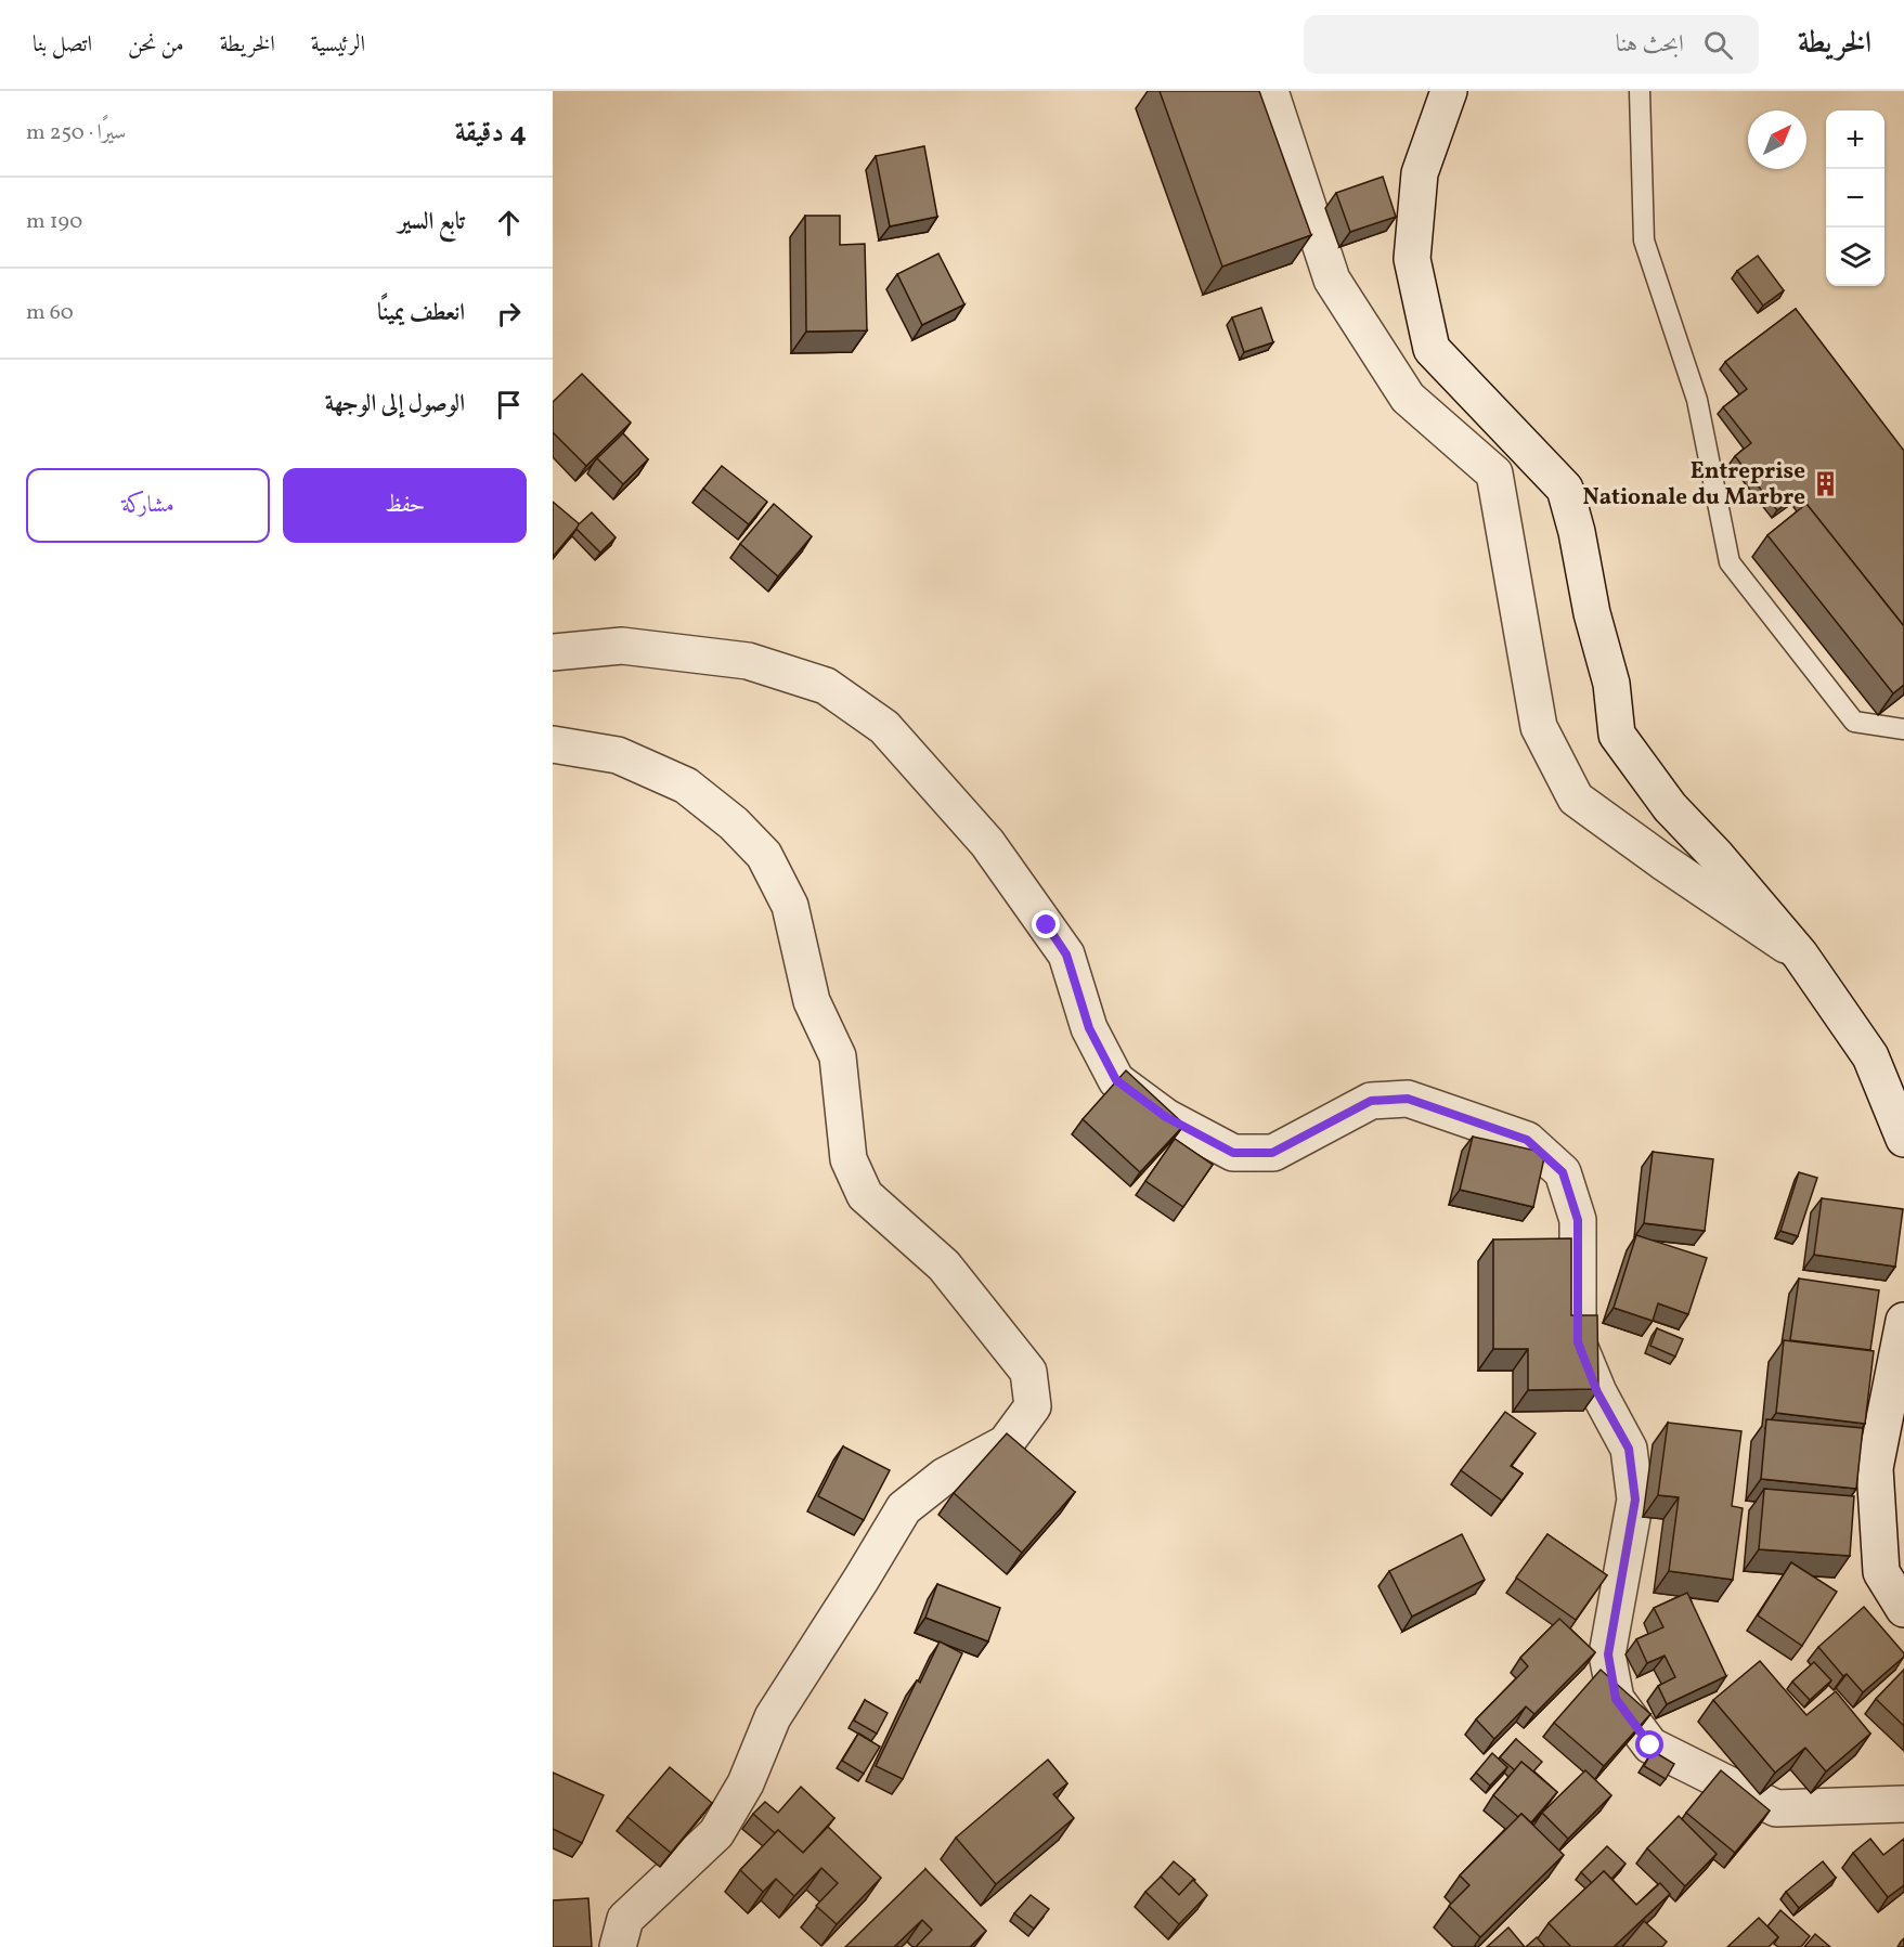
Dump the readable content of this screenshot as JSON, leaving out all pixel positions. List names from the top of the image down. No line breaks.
{"places":{"building":["Entreprise Nationale du Marbre"]},"north":"top right","page":{"header":"الخريطة","search":"ابحث هنا","nav":["الرئيسية","الخريطة","من نحن","اتصل بنا"],"heading":["4 دقيقة","سيرًا · 250 m"],"map_buttons":["+","−"],"list":[["تابع السير","190 m"],["انعطف يمينًا","60 m"],"الوصول إلى الوجهة"],"buttons":["حفظ","مشاركة"]}}
